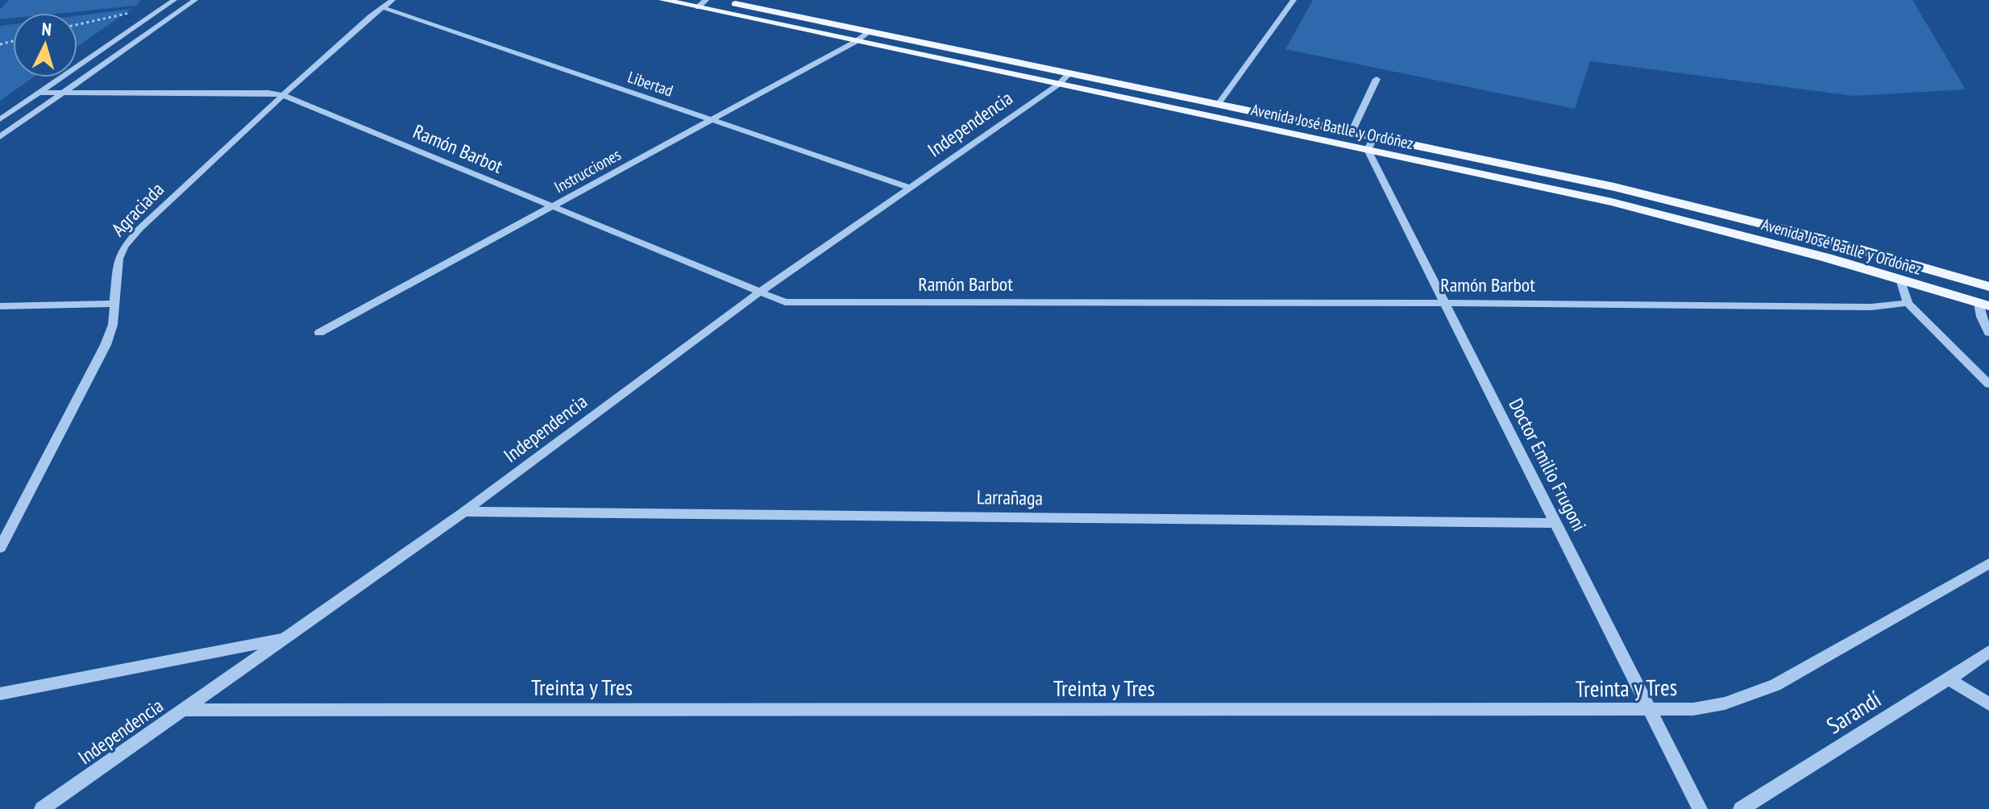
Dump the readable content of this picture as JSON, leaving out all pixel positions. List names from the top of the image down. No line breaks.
{"streets":{"main road":["Avenida José Batlle y Ordóñez"],"street":["Libertad","Independencia","Ramón Barbot","Instrucciones","Agraciada","Doctor Emilio Frugoni","Larrañaga","Treinta y Tres","Sarandí"]},"crossings":[["Libertad","Independencia"],["Libertad","Instrucciones"],["Libertad","Agraciada"],["Independencia","Avenida José Batlle y Ordóñez"],["Independencia","Ramón Barbot"],["Independencia","Larrañaga"],["Independencia","Treinta y Tres"],["Avenida José Batlle y Ordóñez","Instrucciones"],["Avenida José Batlle y Ordóñez","Doctor Emilio Frugoni"],["Ramón Barbot","Instrucciones"],["Ramón Barbot","Agraciada"],["Ramón Barbot","Doctor Emilio Frugoni"],["Doctor Emilio Frugoni","Larrañaga"],["Doctor Emilio Frugoni","Treinta y Tres"]],"north":"top"}
